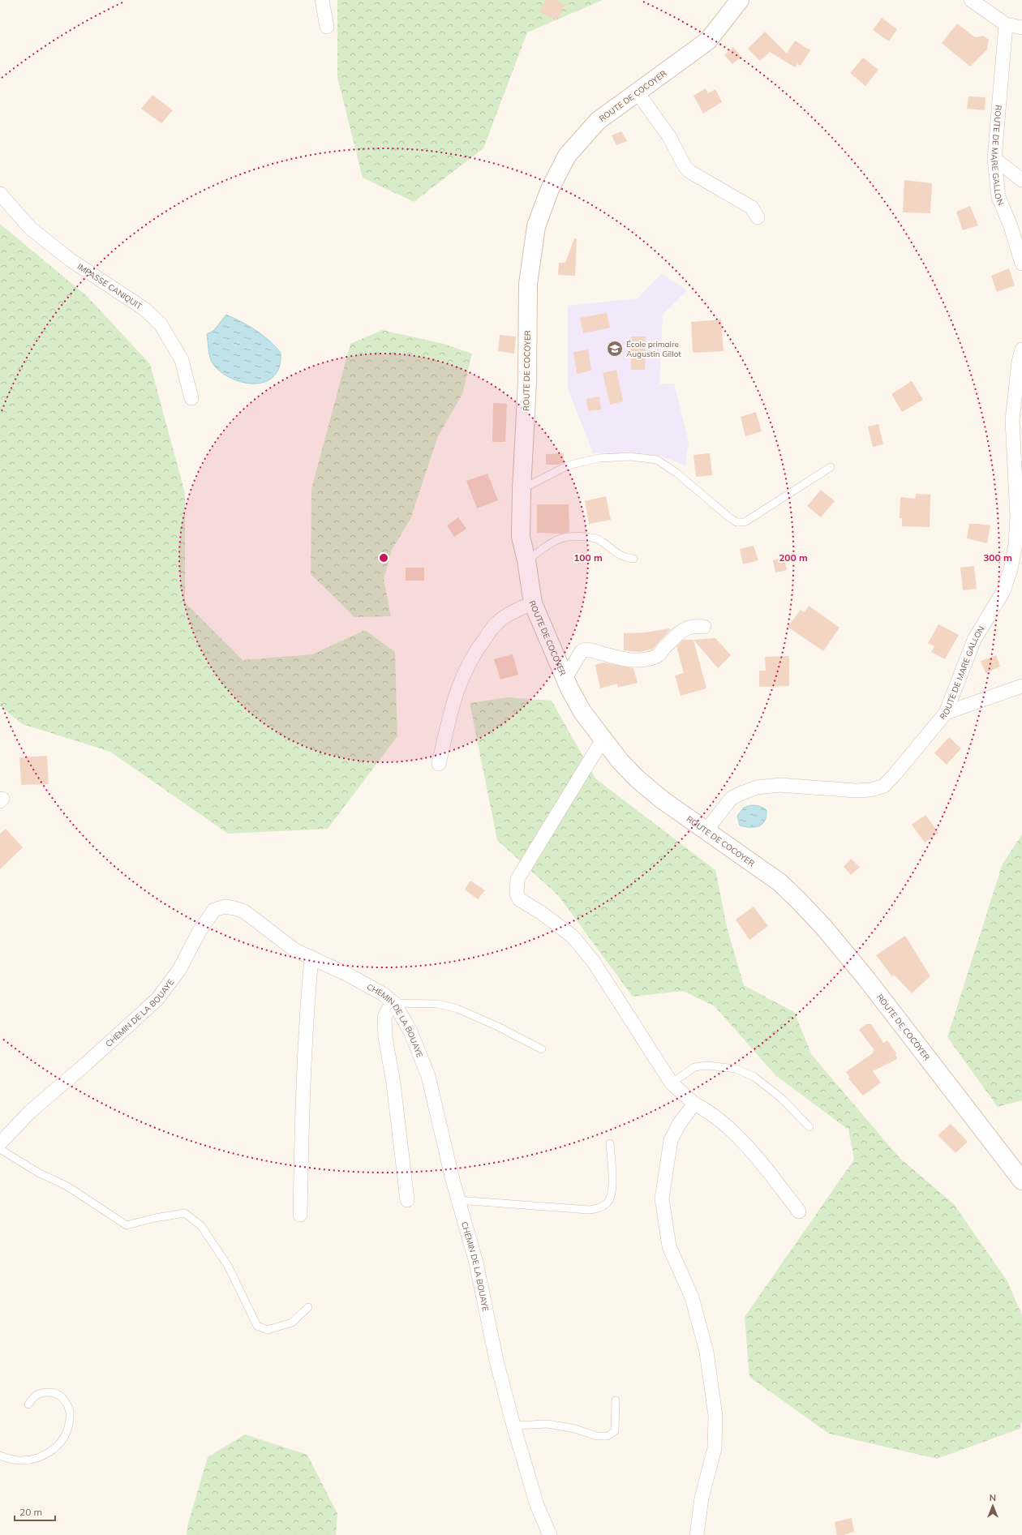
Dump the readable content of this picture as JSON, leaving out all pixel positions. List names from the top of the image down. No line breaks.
{"streets":{"main road":["ROUTE DE COCOYER"],"street":["ROUTE DE MARE GALLON","IMPASSE CANIQUIT","CHEMIN DE LA BOUAYE"]},"crossings":[["ROUTE DE COCOYER","ROUTE DE MARE GALLON"]],"places":{"school or university":["École primaire Augustin Gillot"]},"scale_bar":"20 m","north":"top","rings":["100 m","200 m","300 m"]}
